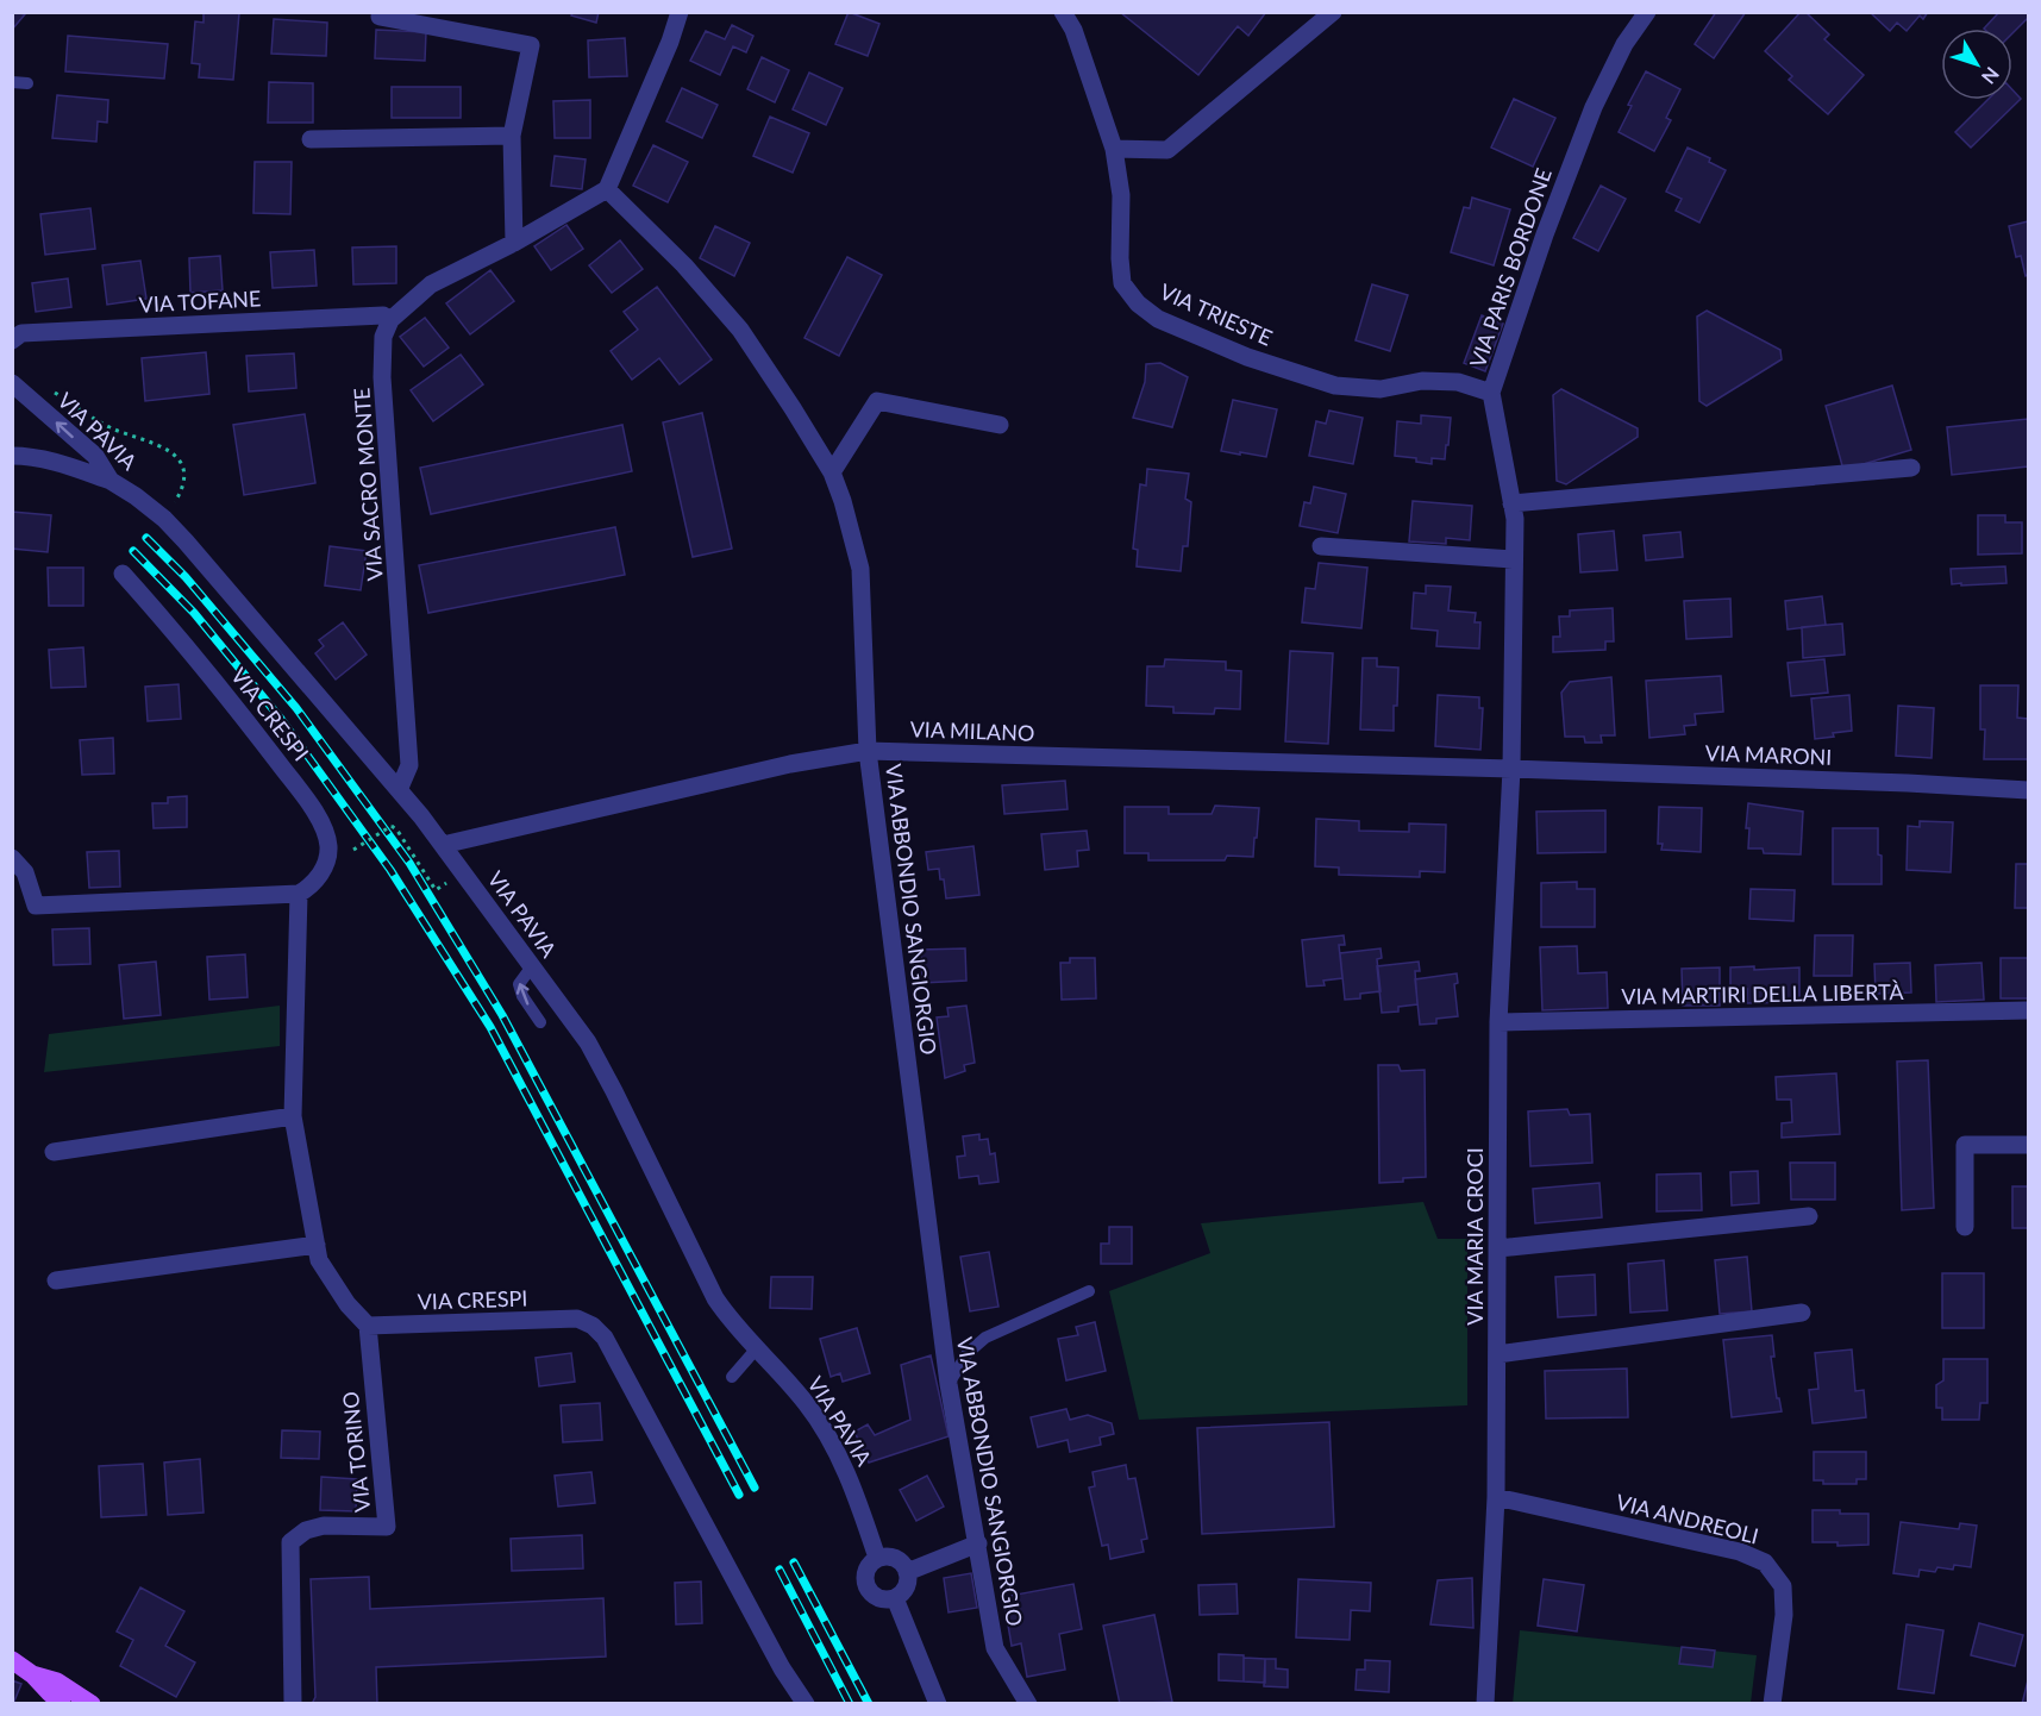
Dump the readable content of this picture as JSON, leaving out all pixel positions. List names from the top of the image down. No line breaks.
{"streets":{"street":["VIA PARIS BORDONE","VIA TOFANE","VIA TRIESTE","VIA PAVIA","VIA SACRO MONTE","VIA CRESPI","VIA MILANO","VIA MARONI","VIA ABBONDIO SANGIORGIO","VIA MARTIRI DELLA LIBERTÀ","VIA MARIA CROCI","VIA TORINO","VIA ANDREOLI"]},"crossings":[["VIA PARIS BORDONE","VIA TRIESTE"],["VIA PARIS BORDONE","VIA MILANO"],["VIA PARIS BORDONE","VIA MARONI"],["VIA PARIS BORDONE","VIA MARIA CROCI"],["VIA TOFANE","VIA SACRO MONTE"],["VIA PAVIA","VIA SACRO MONTE"],["VIA PAVIA","VIA MILANO"],["VIA CRESPI","VIA TORINO"],["VIA MILANO","VIA MARONI"],["VIA MILANO","VIA ABBONDIO SANGIORGIO"],["VIA MILANO","VIA MARIA CROCI"],["VIA MARONI","VIA MARIA CROCI"],["VIA MARTIRI DELLA LIBERTÀ","VIA MARIA CROCI"],["VIA MARIA CROCI","VIA ANDREOLI"]],"north":"bottom right"}
